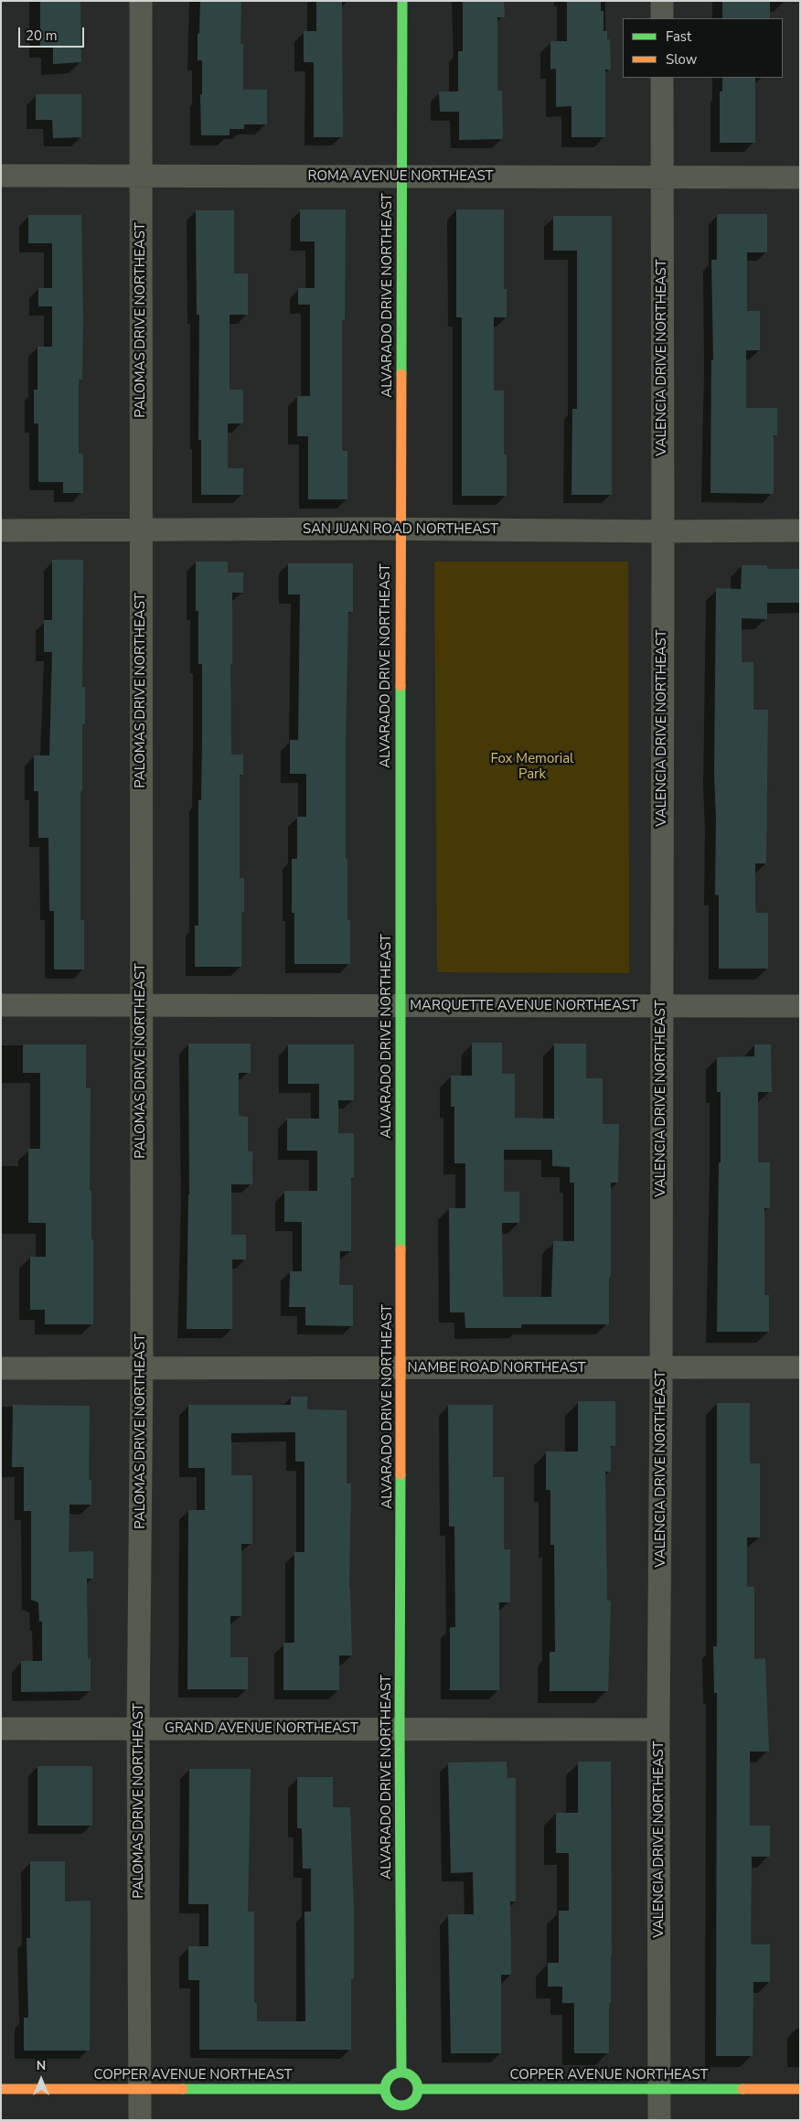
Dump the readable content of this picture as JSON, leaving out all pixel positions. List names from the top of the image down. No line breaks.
{"streets":{"street":["ROMA AVENUE NORTHEAST","ALVARADO DRIVE NORTHEAST","PALOMAS DRIVE NORTHEAST","VALENCIA DRIVE NORTHEAST","SAN JUAN ROAD NORTHEAST","MARQUETTE AVENUE NORTHEAST","NAMBE ROAD NORTHEAST","GRAND AVENUE NORTHEAST","COPPER AVENUE NORTHEAST"]},"crossings":[["ROMA AVENUE NORTHEAST","ALVARADO DRIVE NORTHEAST"],["ROMA AVENUE NORTHEAST","PALOMAS DRIVE NORTHEAST"],["ROMA AVENUE NORTHEAST","VALENCIA DRIVE NORTHEAST"],["ALVARADO DRIVE NORTHEAST","SAN JUAN ROAD NORTHEAST"],["ALVARADO DRIVE NORTHEAST","MARQUETTE AVENUE NORTHEAST"],["ALVARADO DRIVE NORTHEAST","NAMBE ROAD NORTHEAST"],["ALVARADO DRIVE NORTHEAST","GRAND AVENUE NORTHEAST"],["ALVARADO DRIVE NORTHEAST","COPPER AVENUE NORTHEAST"],["PALOMAS DRIVE NORTHEAST","SAN JUAN ROAD NORTHEAST"],["PALOMAS DRIVE NORTHEAST","MARQUETTE AVENUE NORTHEAST"],["PALOMAS DRIVE NORTHEAST","NAMBE ROAD NORTHEAST"],["PALOMAS DRIVE NORTHEAST","GRAND AVENUE NORTHEAST"],["PALOMAS DRIVE NORTHEAST","COPPER AVENUE NORTHEAST"],["VALENCIA DRIVE NORTHEAST","SAN JUAN ROAD NORTHEAST"],["VALENCIA DRIVE NORTHEAST","MARQUETTE AVENUE NORTHEAST"],["VALENCIA DRIVE NORTHEAST","NAMBE ROAD NORTHEAST"],["VALENCIA DRIVE NORTHEAST","GRAND AVENUE NORTHEAST"],["VALENCIA DRIVE NORTHEAST","COPPER AVENUE NORTHEAST"]],"parks":["Fox Memorial Park"],"legend":["Fast","Slow"],"scale_bar":"20 m","north":"top"}
